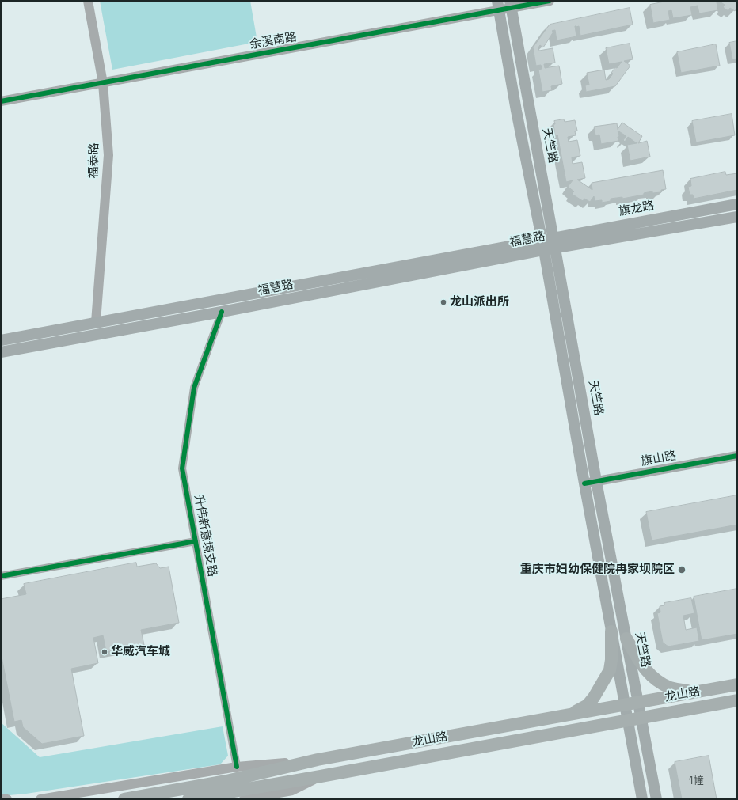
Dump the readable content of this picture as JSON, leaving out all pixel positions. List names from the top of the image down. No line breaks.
{"streets":{"main road":["天竺路","旗龙路","福慧路","龙山路"],"street":["余溪南路","福泰路","旗山路","升伟新意境支路"]},"crossings":[["余溪南路","天竺路"],["余溪南路","福泰路"],["天竺路","旗龙路"],["天竺路","福慧路"],["天竺路","旗山路"],["天竺路","龙山路"],["福泰路","福慧路"],["旗龙路","福慧路"],["福慧路","升伟新意境支路"]],"places":["龙山派出所","重庆市妇幼保健院冉家坝院区","华威汽车城"],"house_numbers":["1幢"]}
